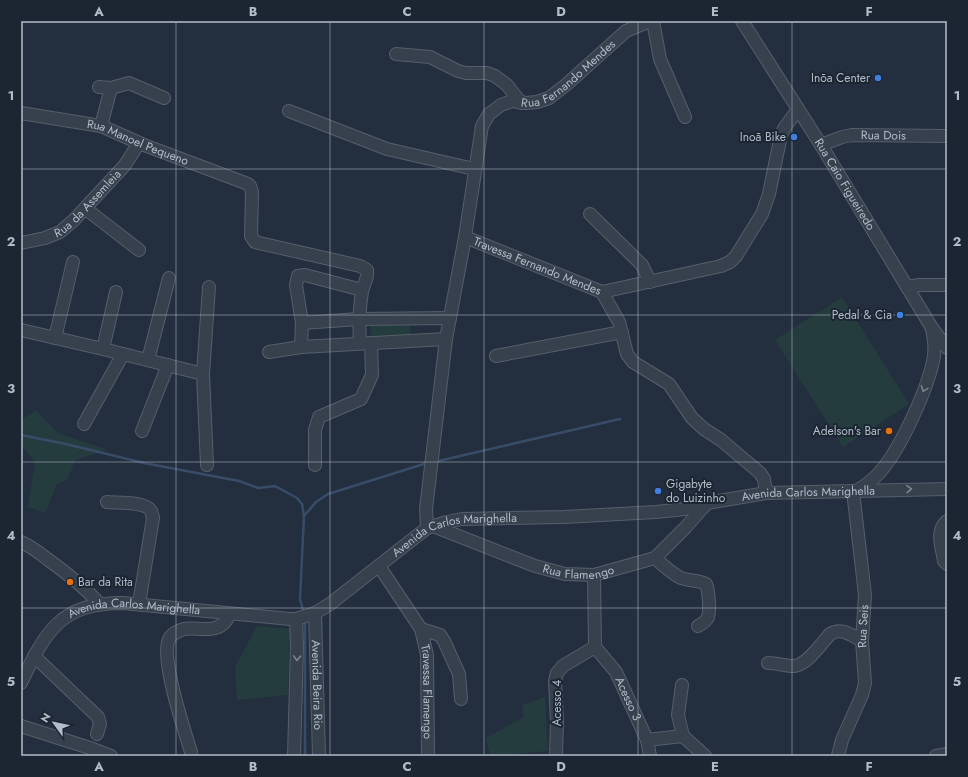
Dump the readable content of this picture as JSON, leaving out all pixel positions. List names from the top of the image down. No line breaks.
{"streets":{"street":["Rua Fernando Mendes","Rua Dois","Rua Manoel Pequeno","Rua Caio Figueiredo","Rua da Assemleia","Travessa Fernando Mendes","Avenida Carlos Marighella","Rua Flamengo","Rua Seis","Avenida Beira Rio","Travessa Flamengo","Acesso 3","Acesso 4"]},"crossings":[["Rua Fernando Mendes","Travessa Fernando Mendes"],["Rua Dois","Rua Caio Figueiredo"],["Rua Manoel Pequeno","Rua da Assemleia"],["Rua Caio Figueiredo","Travessa Fernando Mendes"],["Travessa Fernando Mendes","Avenida Carlos Marighella"],["Travessa Fernando Mendes","Rua Flamengo"],["Avenida Carlos Marighella","Rua Flamengo"],["Avenida Carlos Marighella","Rua Seis"],["Avenida Carlos Marighella","Avenida Beira Rio"],["Avenida Carlos Marighella","Travessa Flamengo"],["Acesso 3","Acesso 4"]],"places":["Inõa Center","Inoã Bike","Pedal & Cia","Adelson's Bar","Gigabyte do Luizinho","Bar da Rita"],"north":"top left","grid":{"columns":["A","B","C","D","E","F"],"rows":["1","2","3","4","5"]}}
